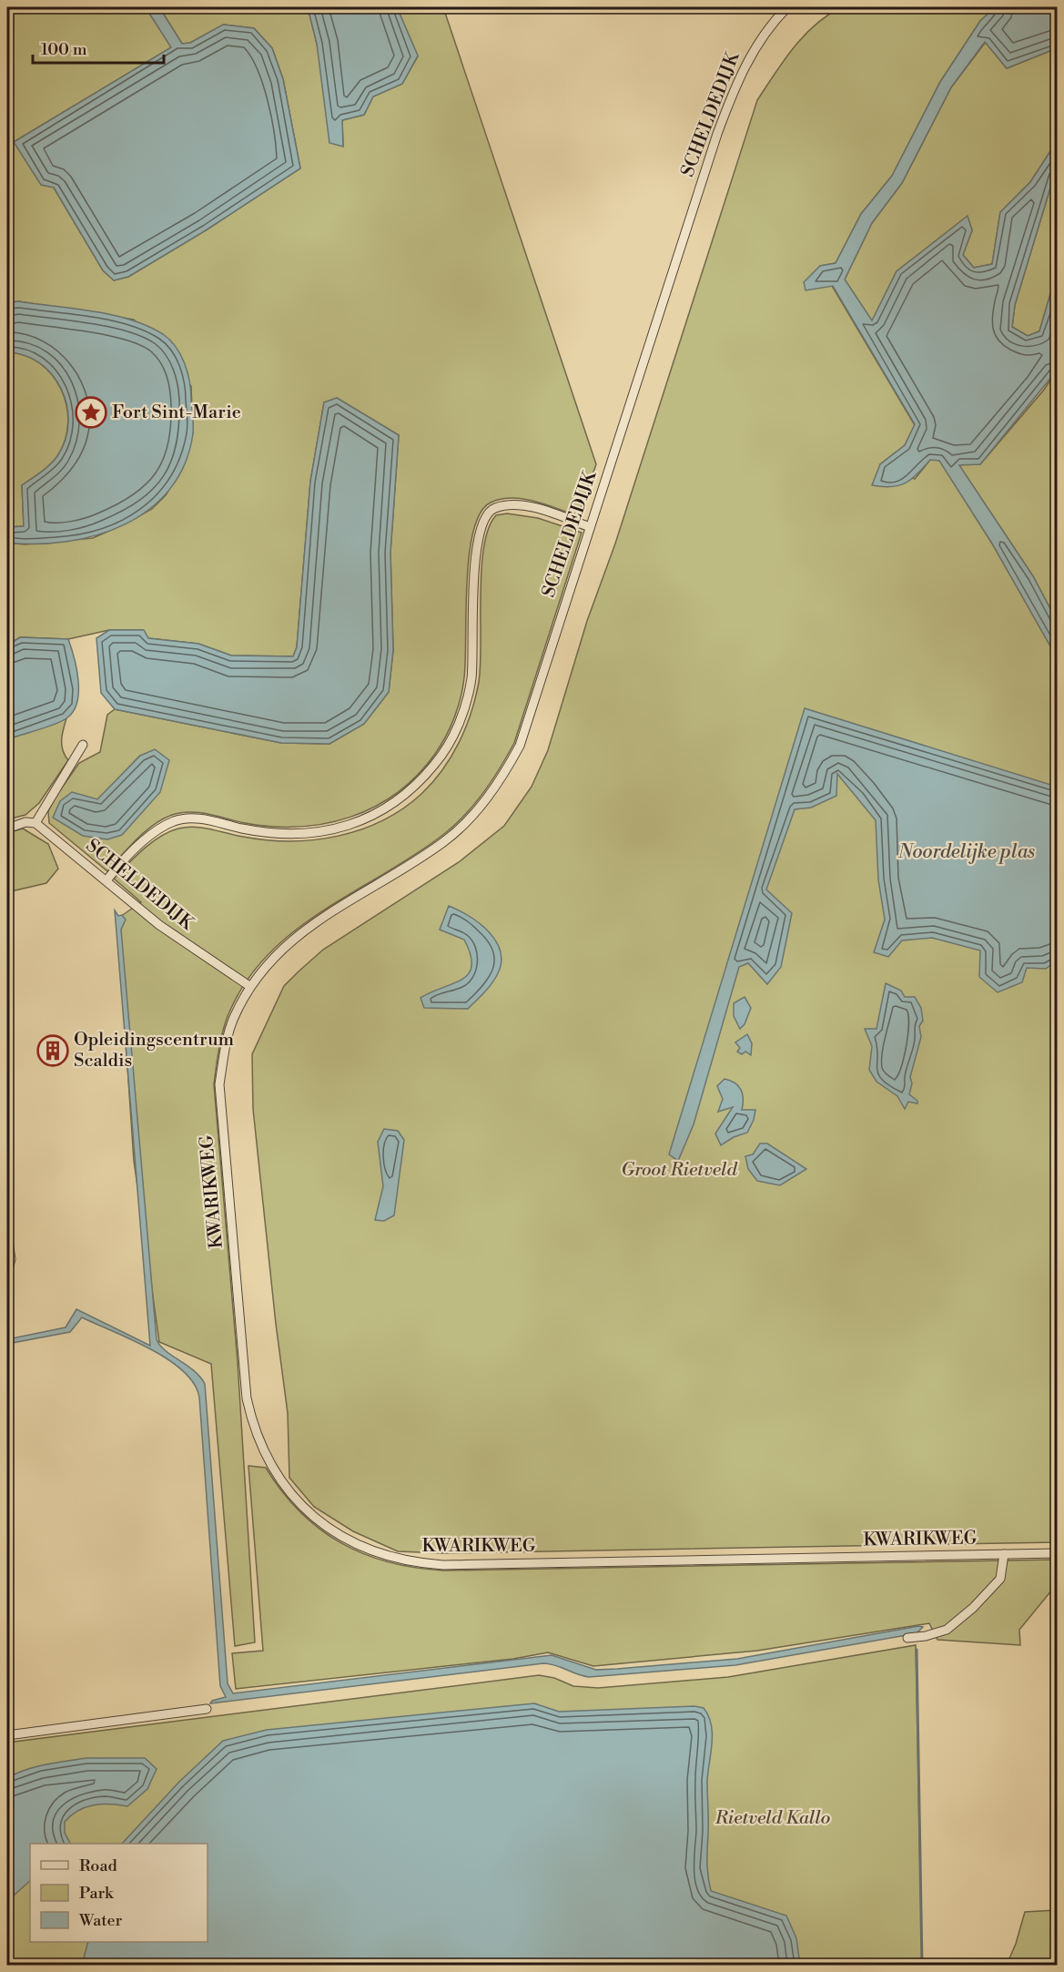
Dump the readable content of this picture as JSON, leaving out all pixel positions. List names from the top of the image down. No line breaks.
{"streets":{"street":["SCHELDEDIJK","KWARIKWEG"]},"crossings":[["SCHELDEDIJK","KWARIKWEG"]],"water":["Noordelijke plas"],"parks":["Groot Rietveld","Rietveld Kallo"],"places":{"place":["Fort Sint-Marie"],"building":["Opleidingscentrum Scaldis"]},"legend":["Road","Park","Water"],"scale_bar":"100 m"}
